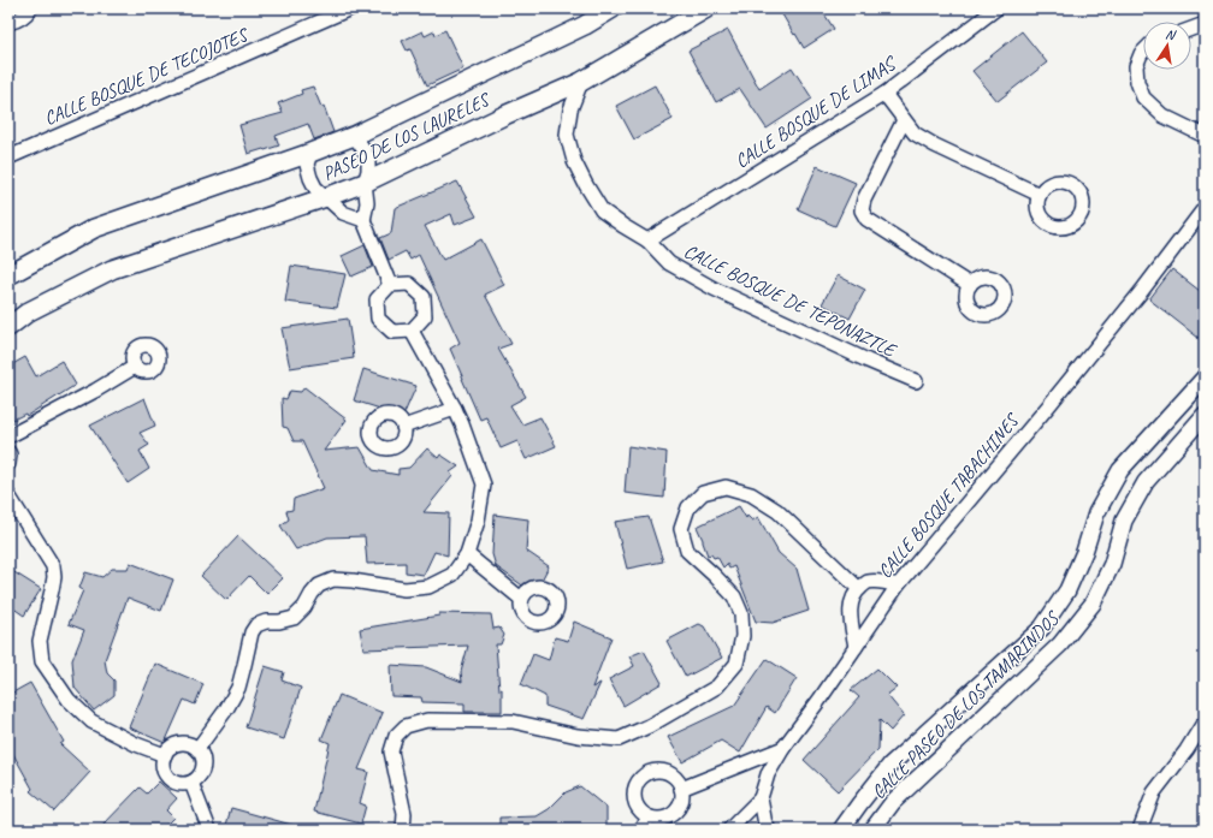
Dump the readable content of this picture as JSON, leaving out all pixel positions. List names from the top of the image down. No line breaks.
{"streets":{"main road":["PASEO DE LOS LAURELES"],"street":["CALLE BOSQUE DE TECOJOTES","CALLE BOSQUE DE LIMAS","CALLE BOSQUE DE TEPONAZTLE","CALLE BOSQUE TABACHINES","CALLE PASEO DE LOS TAMARINDOS"]},"crossings":[["CALLE BOSQUE DE LIMAS","CALLE BOSQUE DE TEPONAZTLE"],["PASEO DE LOS LAURELES","CALLE BOSQUE DE TEPONAZTLE"]],"north":"top"}
